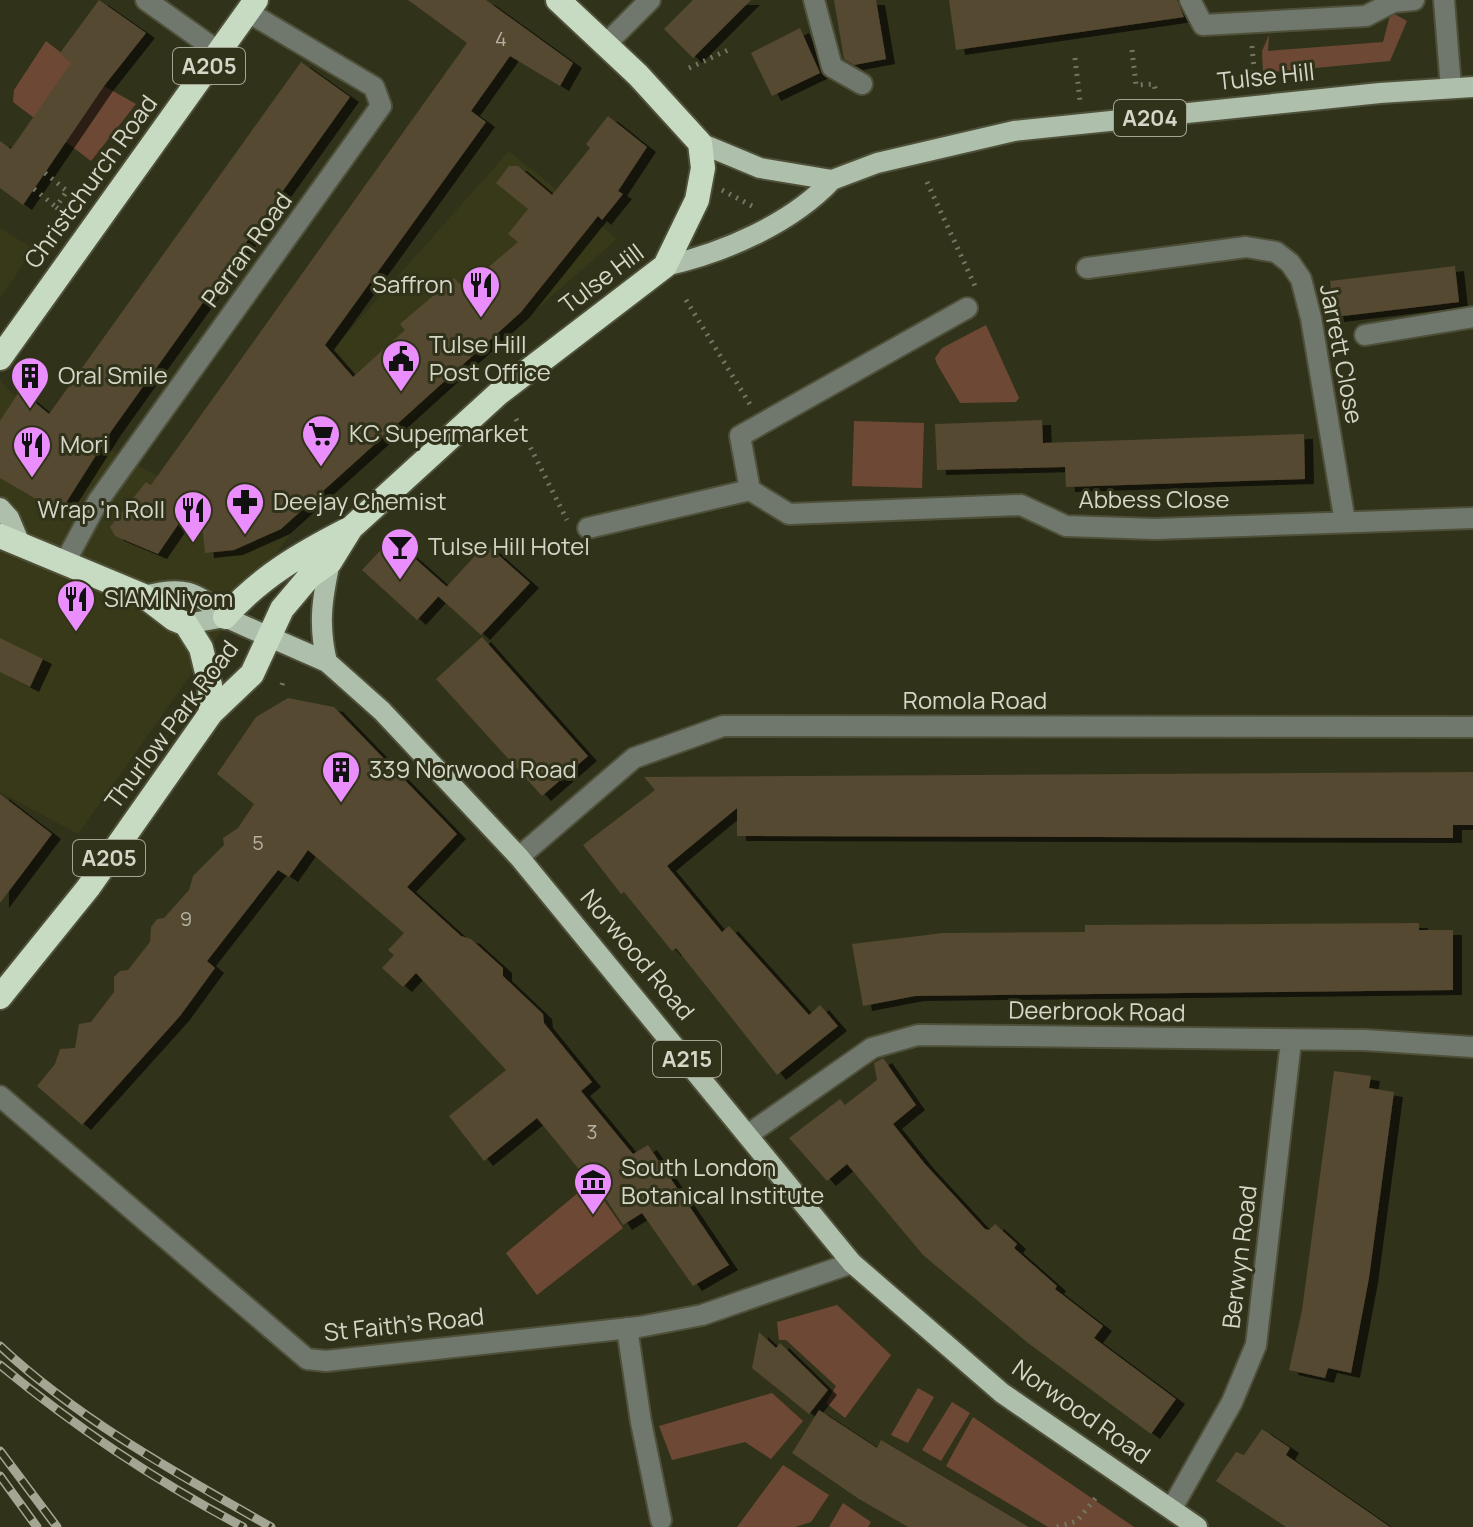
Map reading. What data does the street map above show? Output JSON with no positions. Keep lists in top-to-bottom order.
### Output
{
  "streets": {
    "highway": [
      "A205",
      "Tulse Hill",
      "Christchurch Road",
      "Thurlow Park Road"
    ],
    "main road": ["A204", "Norwood Road", "A215"],
    "street": [
      "Perran Road",
      "Jarrett Close",
      "Abbess Close",
      "Romola Road",
      "Deerbrook Road",
      "Berwyn Road",
      "St Faith's Road"
    ]
  },
  "crossings": [
    ["A205", "Tulse Hill"],
    ["A205", "Norwood Road"],
    ["Tulse Hill", "Thurlow Park Road"],
    ["Tulse Hill", "Norwood Road"],
    ["Christchurch Road", "Perran Road"],
    ["Jarrett Close", "Abbess Close"],
    ["Romola Road", "Norwood Road"],
    ["Thurlow Park Road", "Norwood Road"],
    ["Norwood Road", "Deerbrook Road"],
    ["Norwood Road", "Berwyn Road"],
    ["Norwood Road", "St Faith's Road"],
    ["Deerbrook Road", "Berwyn Road"]
  ],
  "places": {
    "restaurant": [
      "Saffron",
      "Mori",
      "Wrap 'n Roll",
      "SIAM Niyom"
    ],
    "public building": ["Tulse Hill Post Office"],
    "building": ["Oral Smile", "339 Norwood Road"],
    "supermarket": ["KC Supermarket"],
    "pharmacy": ["Deejay Chemist"],
    "bar": ["Tulse Hill Hotel"],
    "museum": ["South London Botanical Institute"]
  },
  "house_numbers": [
    "4",
    "5",
    "9",
    "3"
  ]
}
